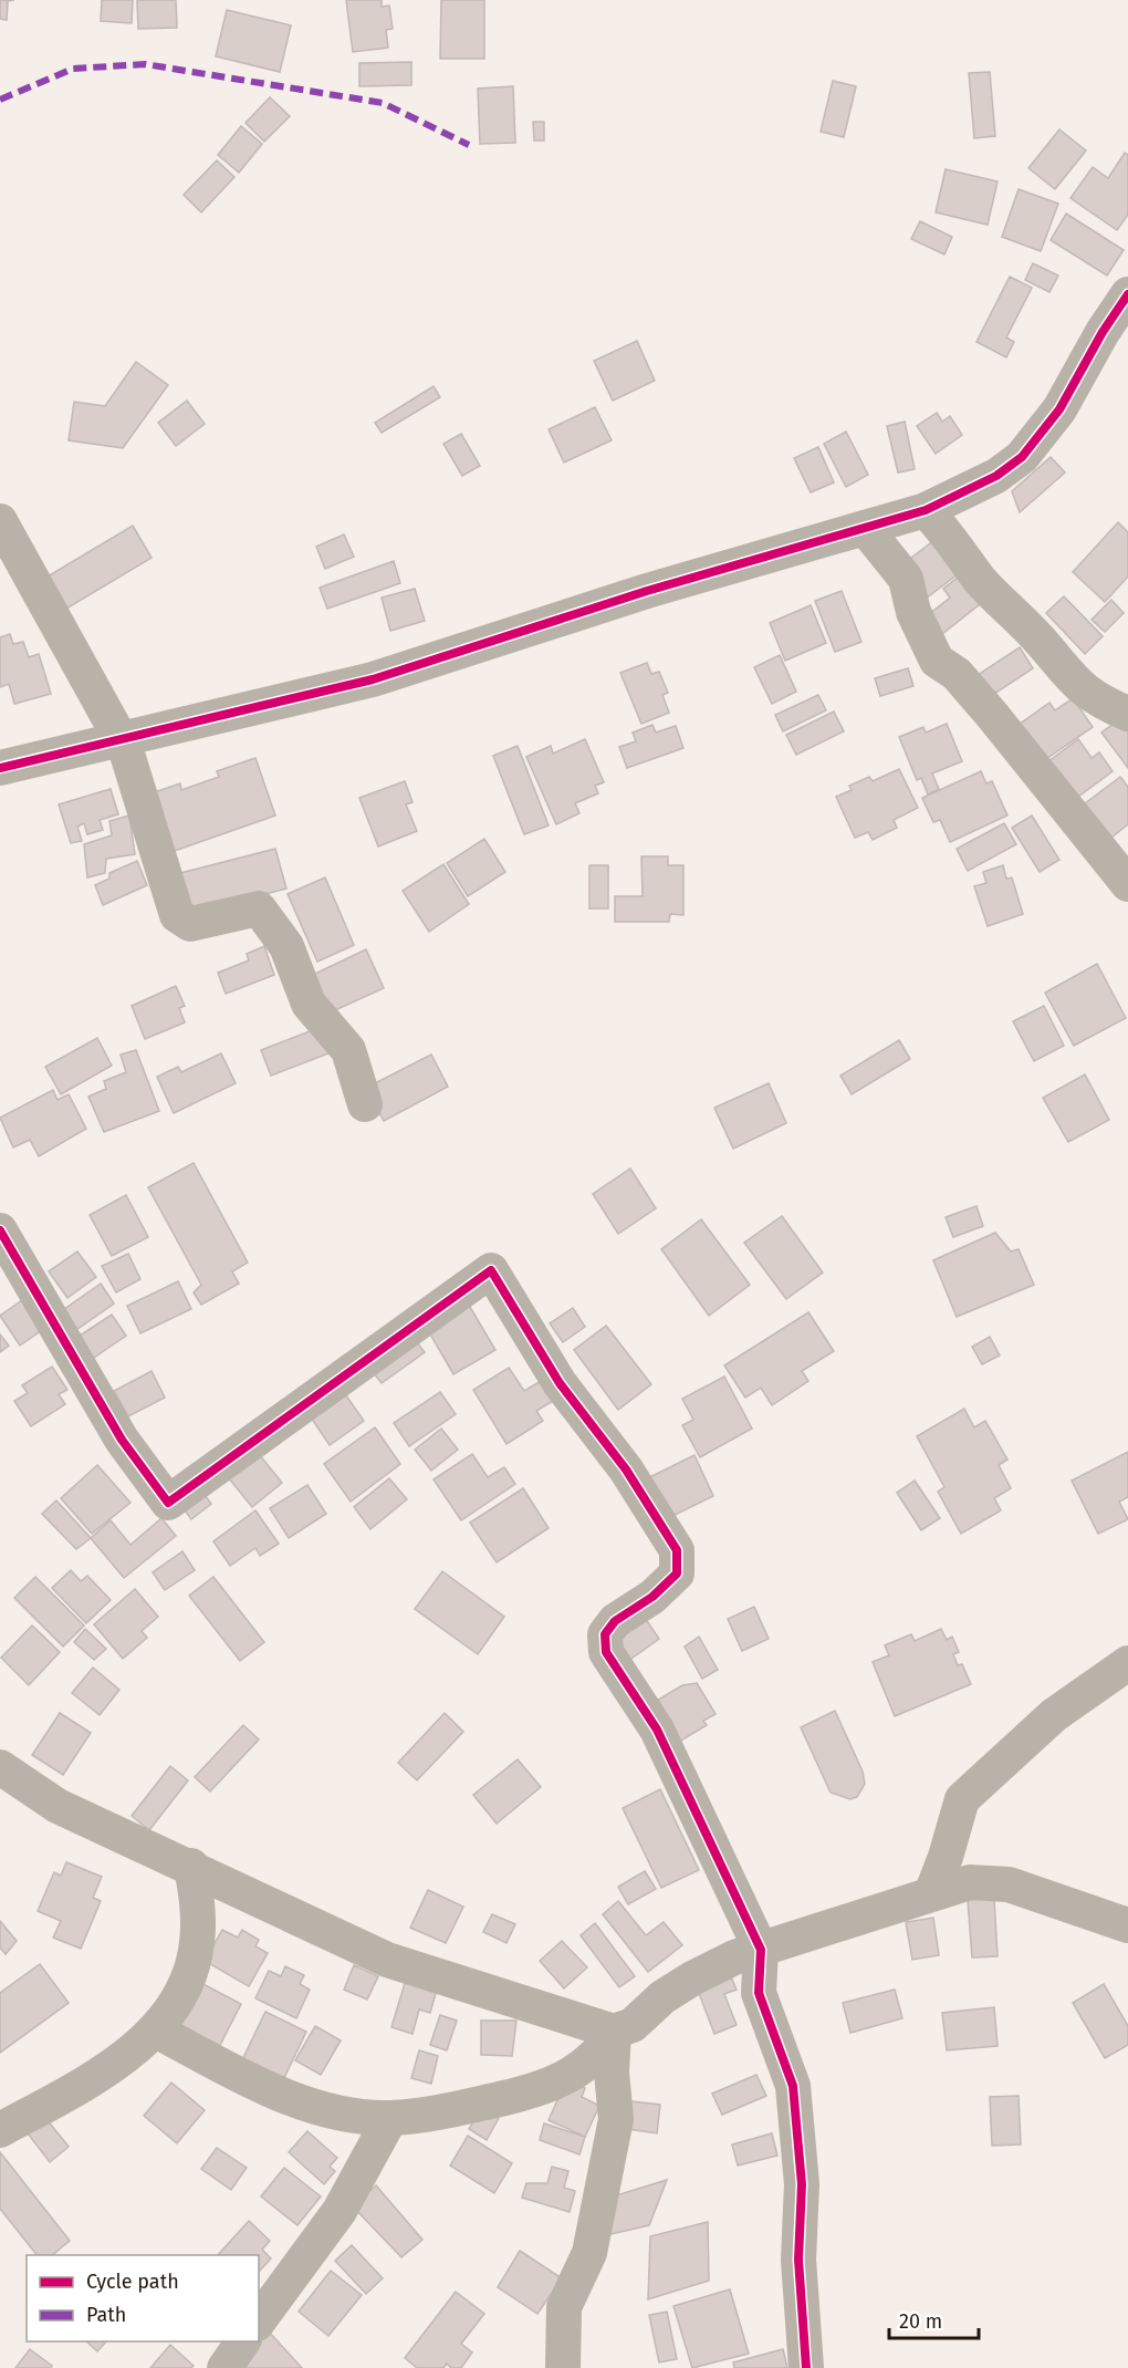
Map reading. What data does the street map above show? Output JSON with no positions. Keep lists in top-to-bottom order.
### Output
{
  "legend": ["Cycle path", "Path"],
  "scale_bar": "20 m"
}
